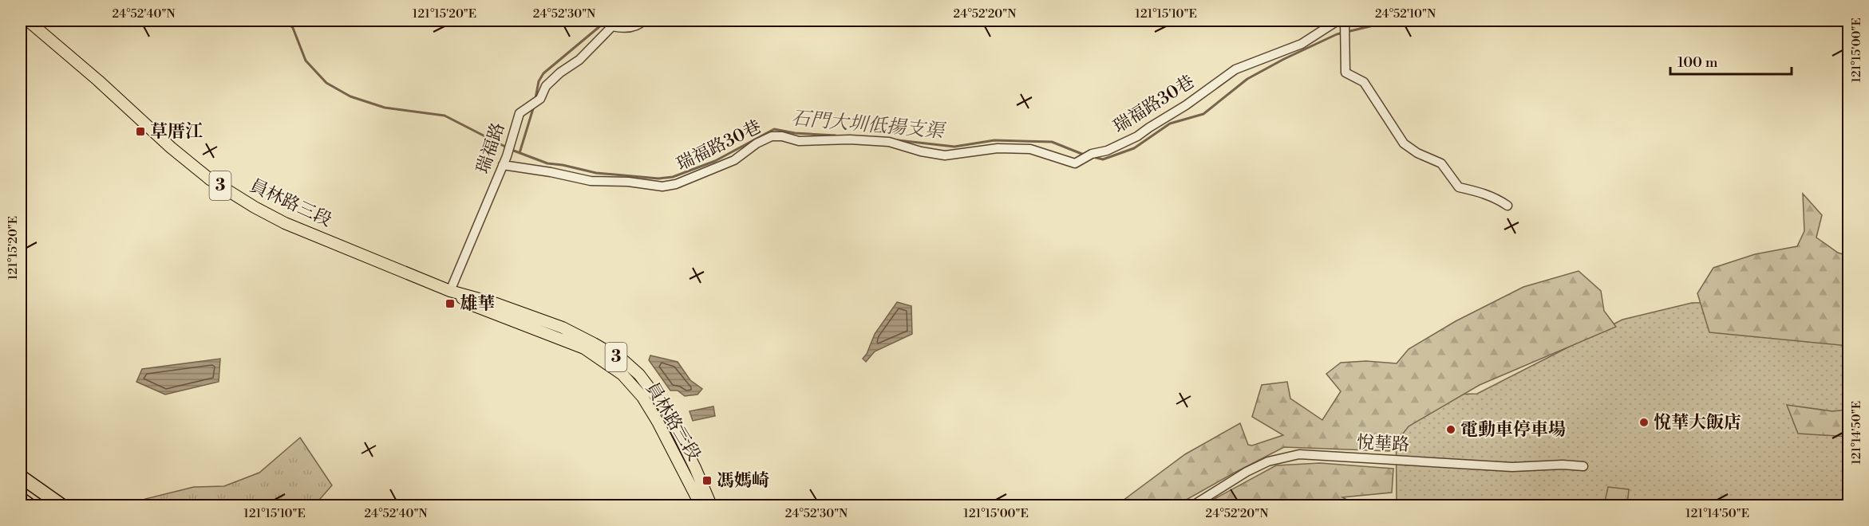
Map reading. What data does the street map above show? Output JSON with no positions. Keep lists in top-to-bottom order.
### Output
{
  "streets": {
    "main road": ["3", "員林路三段"],
    "street": ["瑞福路30巷", "瑞福路", "悅華路"]
  },
  "crossings": [
    ["瑞福路30巷", "瑞福路"],
    ["瑞福路", "員林路三段"]
  ],
  "water": ["石門大圳低揚支渠"],
  "places": {
    "transit": ["草厝江", "雄華", "馮媽崎"],
    "other": ["悅華大飯店", "電動車停車場"]
  },
  "scale_bar": "100 m",
  "coordinates": [
    "24°52'40\"N",
    "121°15'20\"E",
    "24°52'30\"N",
    "24°52'20\"N",
    "121°15'10\"E",
    "24°52'10\"N",
    "121°15'00\"E",
    "121°14'50\"E"
  ]
}
